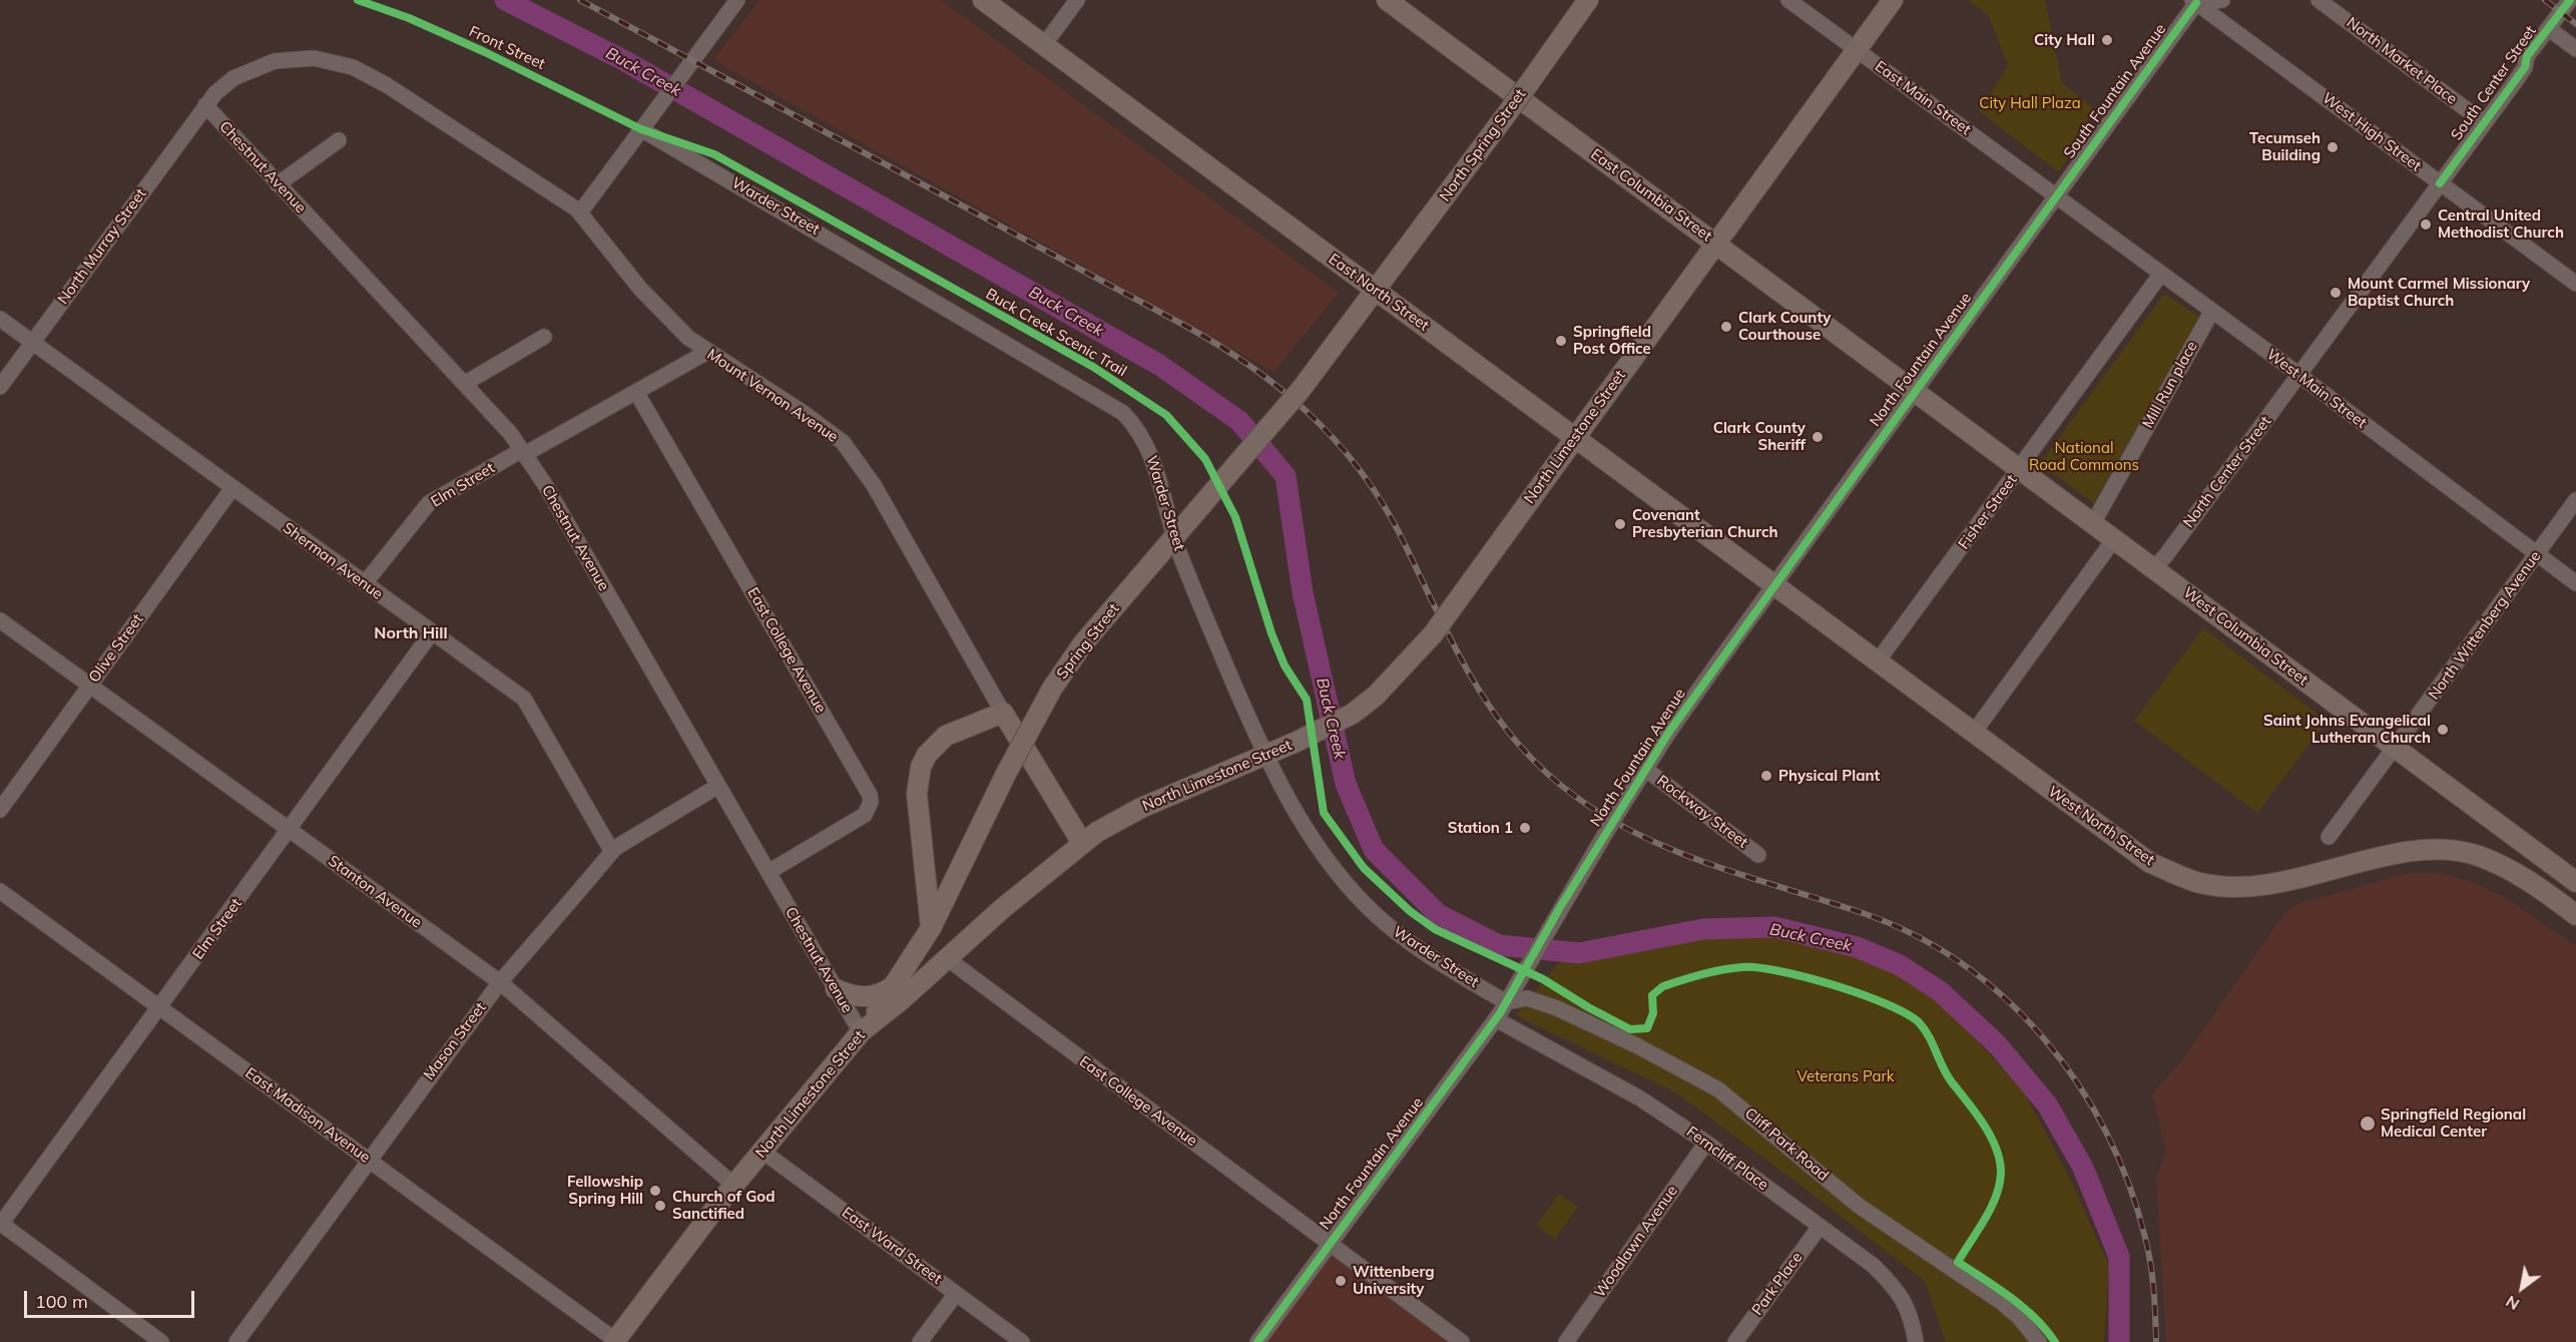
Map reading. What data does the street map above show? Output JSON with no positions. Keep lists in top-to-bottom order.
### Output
{
  "streets": {
    "main road": [
      "North Spring Street",
      "East Columbia Street",
      "East North Street",
      "Mount Vernon Avenue",
      "North Limestone Street",
      "West Columbia Street",
      "Spring Street",
      "West North Street"
    ],
    "street": [
      "North Market Place",
      "South Center Street",
      "South Fountain Avenue",
      "East Main Street",
      "West High Street",
      "Chestnut Avenue",
      "Warder Street",
      "North Murray Street",
      "North Fountain Avenue",
      "Mill Run place",
      "West Main Street",
      "North Center Street",
      "Elm Street",
      "Fisher Street",
      "Sherman Avenue",
      "North Wittenberg Avenue",
      "Olive Street",
      "East College Avenue",
      "Rockway Street",
      "Stanton Avenue",
      "Mason Street",
      "East Madison Avenue",
      "Cliff Park Road",
      "Ferncliff Place",
      "Woodlawn Avenue",
      "East Ward Street",
      "Park Place"
    ],
    "cycle path": ["Front Street"]
  },
  "crossings": [
    ["North Market Place", "South Center Street"],
    ["South Center Street", "West High Street"],
    ["South Center Street", "West Main Street"],
    ["South Center Street", "North Center Street"],
    ["South Fountain Avenue", "East Main Street"],
    ["South Fountain Avenue", "West High Street"],
    ["South Fountain Avenue", "North Fountain Avenue"],
    ["South Fountain Avenue", "West Main Street"],
    ["East Main Street", "North Fountain Avenue"],
    ["East Main Street", "West Main Street"],
    ["East Main Street", "North Limestone Street"],
    ["North Spring Street", "East North Street"],
    ["North Spring Street", "Spring Street"],
    ["Chestnut Avenue", "North Murray Street"],
    ["Chestnut Avenue", "North Limestone Street"],
    ["Chestnut Avenue", "Elm Street"],
    ["Chestnut Avenue", "Spring Street"],
    ["Chestnut Avenue", "East College Avenue"],
    ["Chestnut Avenue", "Mason Street"],
    ["East Columbia Street", "North Fountain Avenue"],
    ["East Columbia Street", "North Limestone Street"],
    ["East Columbia Street", "West Columbia Street"],
    ["Warder Street", "North Fountain Avenue"],
    ["Warder Street", "North Limestone Street"],
    ["Warder Street", "Cliff Park Road"],
    ["North Murray Street", "Mount Vernon Avenue"],
    ["North Murray Street", "Sherman Avenue"],
    ["East North Street", "North Fountain Avenue"],
    ["East North Street", "North Limestone Street"],
    ["East North Street", "Spring Street"],
    ["East North Street", "West North Street"],
    ["North Fountain Avenue", "West Main Street"],
    ["North Fountain Avenue", "West Columbia Street"],
    ["North Fountain Avenue", "East College Avenue"],
    ["North Fountain Avenue", "Rockway Street"],
    ["North Fountain Avenue", "West North Street"],
    ["North Fountain Avenue", "Cliff Park Road"],
    ["North Fountain Avenue", "Ferncliff Place"],
    ["Mill Run place", "West Main Street"],
    ["Mill Run place", "West Columbia Street"],
    ["West Main Street", "North Center Street"],
    ["West Main Street", "Fisher Street"],
    ["West Main Street", "North Wittenberg Avenue"],
    ["Mount Vernon Avenue", "North Limestone Street"],
    ["Mount Vernon Avenue", "Elm Street"],
    ["North Limestone Street", "Spring Street"],
    ["North Limestone Street", "East College Avenue"],
    ["North Limestone Street", "Stanton Avenue"],
    ["North Limestone Street", "East Madison Avenue"],
    ["North Limestone Street", "East Ward Street"],
    ["North Center Street", "West Columbia Street"],
    ["Elm Street", "Sherman Avenue"],
    ["Elm Street", "East College Avenue"],
    ["Elm Street", "Stanton Avenue"],
    ["Elm Street", "East Madison Avenue"],
    ["Fisher Street", "West Columbia Street"],
    ["Fisher Street", "West North Street"],
    ["Sherman Avenue", "Olive Street"],
    ["Sherman Avenue", "Mason Street"],
    ["North Wittenberg Avenue", "West Columbia Street"],
    ["Olive Street", "Stanton Avenue"],
    ["Stanton Avenue", "Mason Street"],
    ["Mason Street", "East Madison Avenue"],
    ["Ferncliff Place", "Woodlawn Avenue"],
    ["Ferncliff Place", "Park Place"]
  ],
  "districts": ["North Hill"],
  "water": ["Buck Creek"],
  "parks": ["City Hall Plaza", "National Road Commons", "Veterans Park"],
  "places": [
    "City Hall",
    "Tecumseh Building",
    "Central United Methodist Church",
    "Mount Carmel Missionary Baptist Church",
    "Clark County Courthouse",
    "Springfield Post Office",
    "Clark County Sheriff",
    "Covenant Presbyterian Church",
    "Saint Johns Evangelical Lutheran Church",
    "Physical Plant",
    "Station 1",
    "Springfield Regional Medical Center",
    "Fellowship Spring Hill",
    "Church of God Sanctified",
    "Wittenberg University"
  ],
  "scale_bar": "100 m",
  "north": "bottom left"
}
